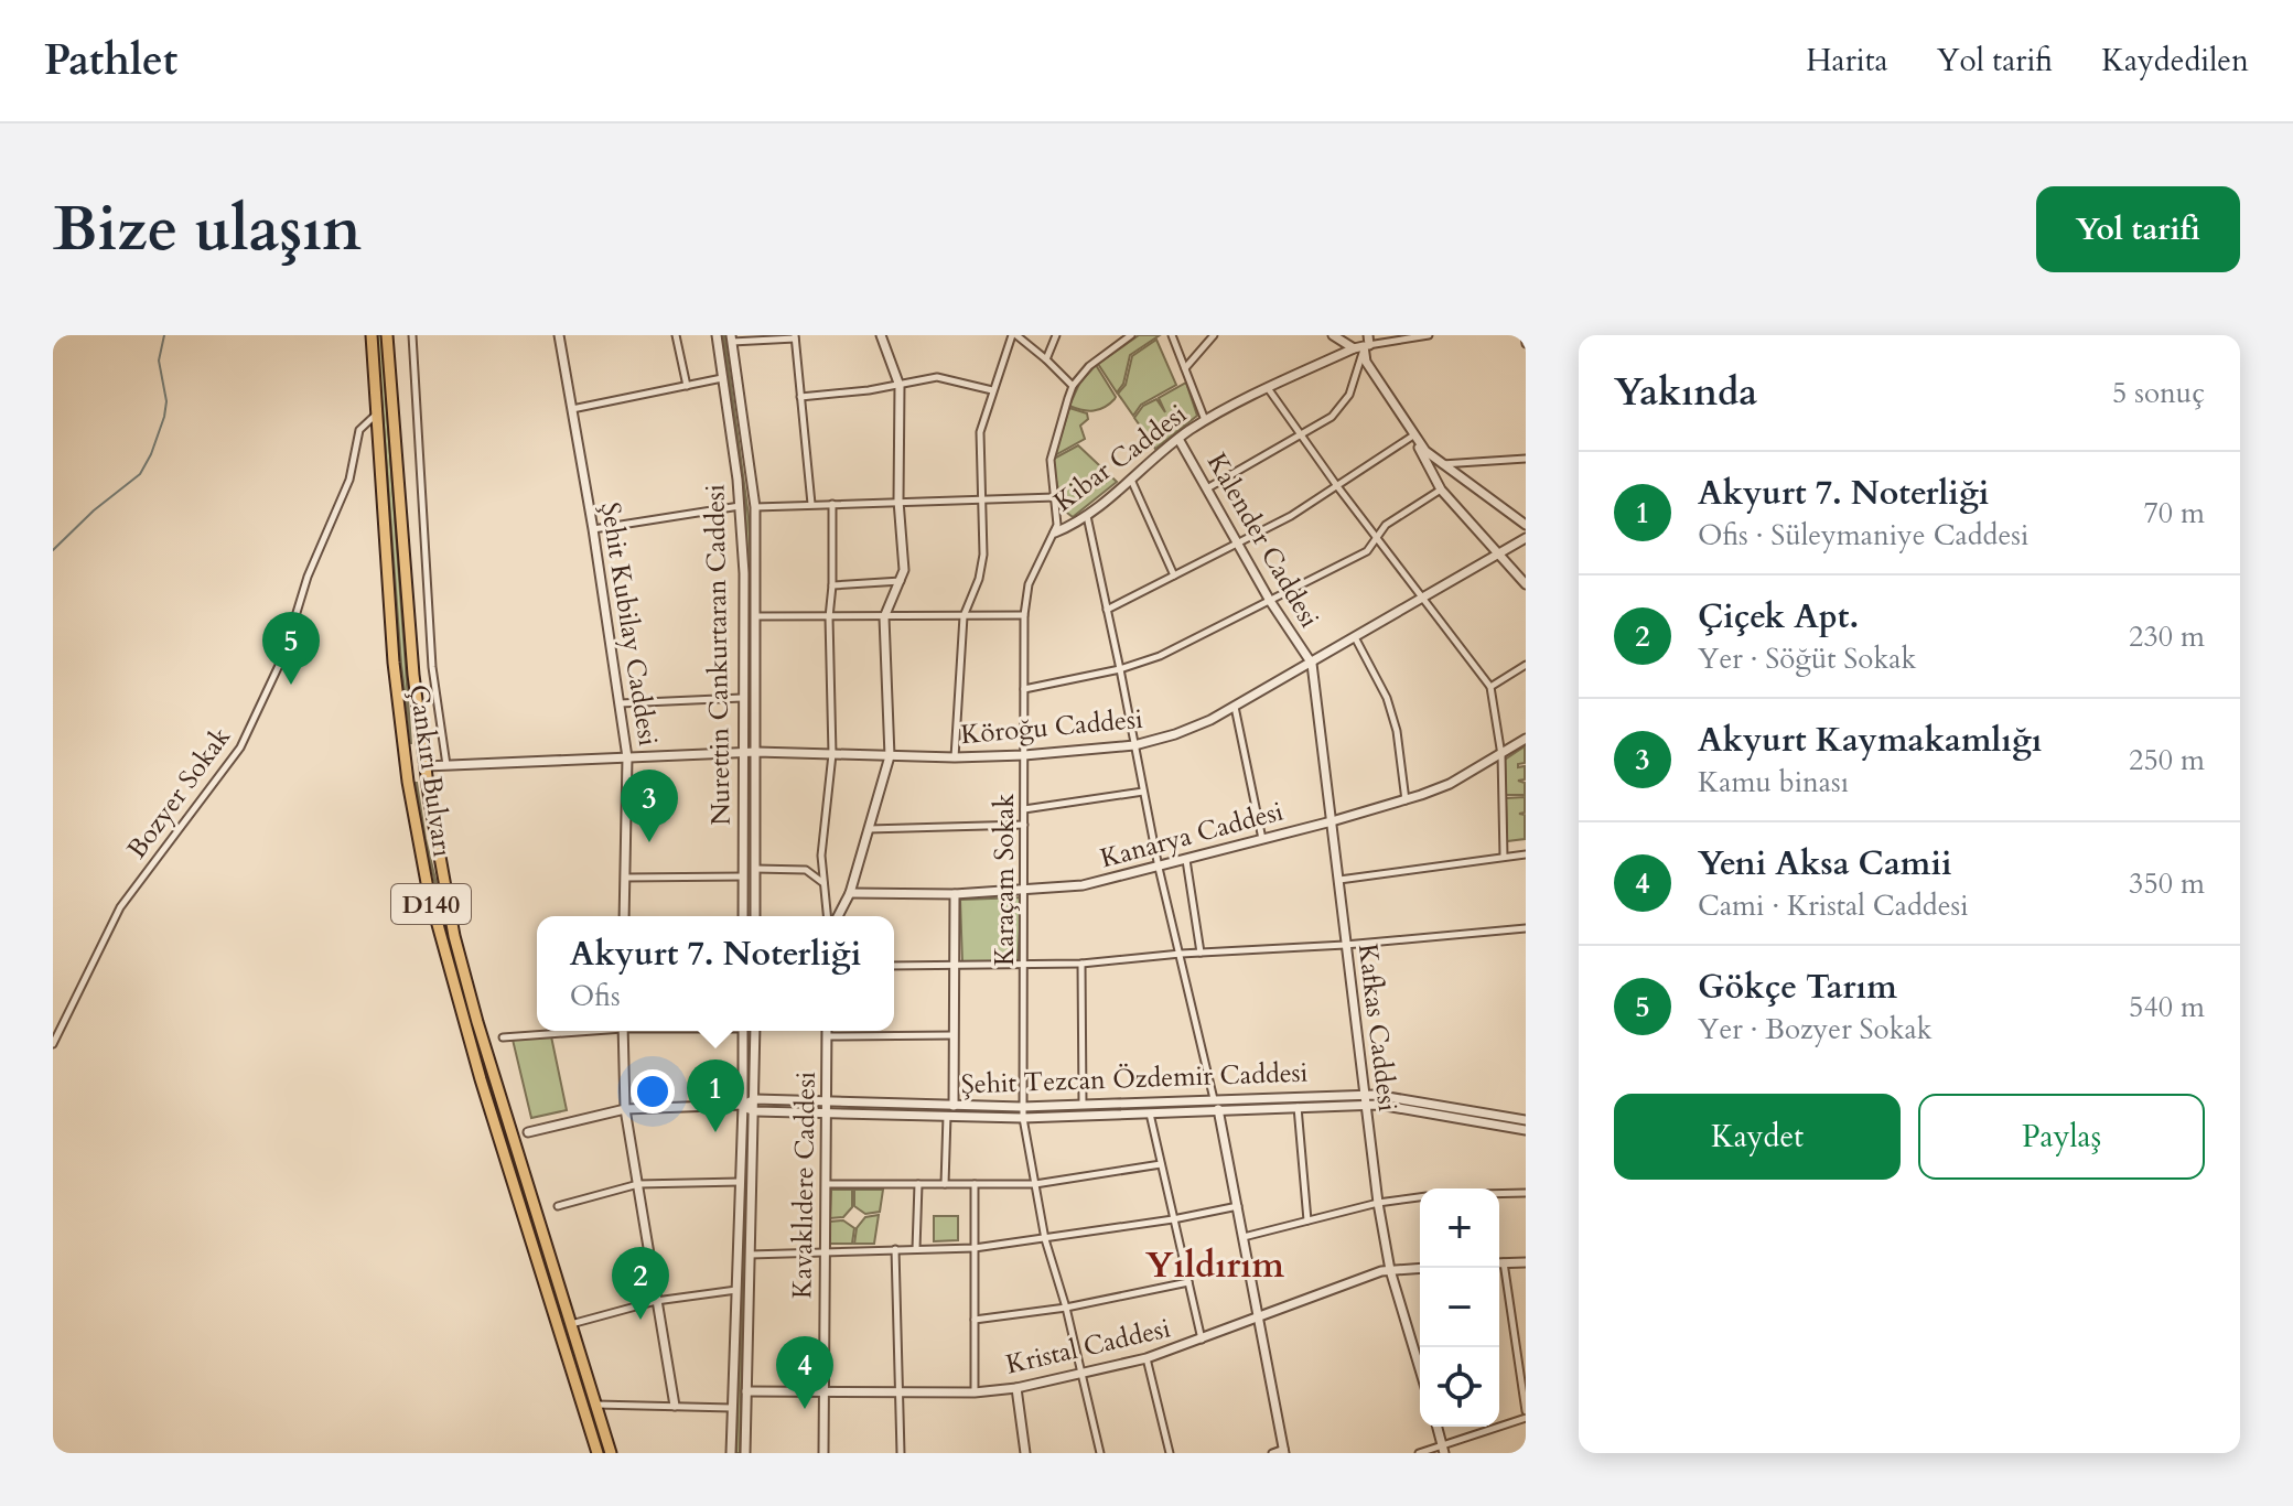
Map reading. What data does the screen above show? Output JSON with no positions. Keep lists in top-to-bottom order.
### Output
{
  "streets": {
    "highway": ["Çankırı Bulvarı", "D140"],
    "street": [
      "Kibar Caddesi",
      "Kalender Caddesi",
      "Şehit Kubilay Caddesi",
      "Nurettin Cankurtaran Caddesi",
      "Köroğu Caddesi",
      "Bozyer Sokak",
      "Kanarya Caddesi",
      "Karaçam Sokak",
      "Kafkas Caddesi",
      "Şehit Tezcan Özdemir Caddesi",
      "Kavaklıdere Caddesi",
      "Kristal Caddesi"
    ]
  },
  "crossings": [
    ["Kibar Caddesi", "Kalender Caddesi"],
    ["Kibar Caddesi", "Karaçam Sokak"],
    ["Kalender Caddesi", "Köroğu Caddesi"],
    ["Kalender Caddesi", "Kafkas Caddesi"],
    ["Şehit Kubilay Caddesi", "Köroğu Caddesi"],
    ["Nurettin Cankurtaran Caddesi", "Köroğu Caddesi"],
    ["Köroğu Caddesi", "Çankırı Bulvarı"],
    ["Köroğu Caddesi", "Karaçam Sokak"],
    ["Köroğu Caddesi", "Kafkas Caddesi"],
    ["Çankırı Bulvarı", "Bozyer Sokak"],
    ["Kanarya Caddesi", "Karaçam Sokak"],
    ["Kanarya Caddesi", "Kafkas Caddesi"],
    ["Karaçam Sokak", "Şehit Tezcan Özdemir Caddesi"],
    ["Karaçam Sokak", "Kristal Caddesi"],
    ["Kafkas Caddesi", "Şehit Tezcan Özdemir Caddesi"],
    ["Kafkas Caddesi", "Kristal Caddesi"],
    ["Şehit Tezcan Özdemir Caddesi", "Kavaklıdere Caddesi"],
    ["Kavaklıdere Caddesi", "Kristal Caddesi"]
  ],
  "districts": ["Yıldırım"],
  "page": {
    "header": "Pathlet",
    "nav": ["Harita", "Yol tarifi", "Kaydedilen"],
    "buttons": [
      "Yol tarifi",
      ["Kaydet", "Paylaş"]
    ],
    "title": "Bize ulaşın",
    "heading": ["Yakında", "5 sonuç"],
    "list": [
      {
        "mark": "1",
        "name": "Akyurt 7. Noterliği",
        "note": "Ofis · Süleymaniye Caddesi",
        "value": "70 m"
      },
      {
        "mark": "2",
        "name": "Çiçek Apt.",
        "note": "Yer · Söğüt Sokak",
        "value": "230 m"
      },
      {
        "mark": "3",
        "name": "Akyurt Kaymakamlığı",
        "note": "Kamu binası",
        "value": "250 m"
      },
      {
        "mark": "4",
        "name": "Yeni Aksa Camii",
        "note": "Cami · Kristal Caddesi",
        "value": "350 m"
      },
      {
        "mark": "5",
        "name": "Gökçe Tarım",
        "note": "Yer · Bozyer Sokak",
        "value": "540 m"
      }
    ],
    "pins": [
      "5",
      "3",
      "1",
      "2",
      "4"
    ],
    "popup": ["Akyurt 7. Noterliği", "Ofis"],
    "map_buttons": ["+", "−"]
  }
}
